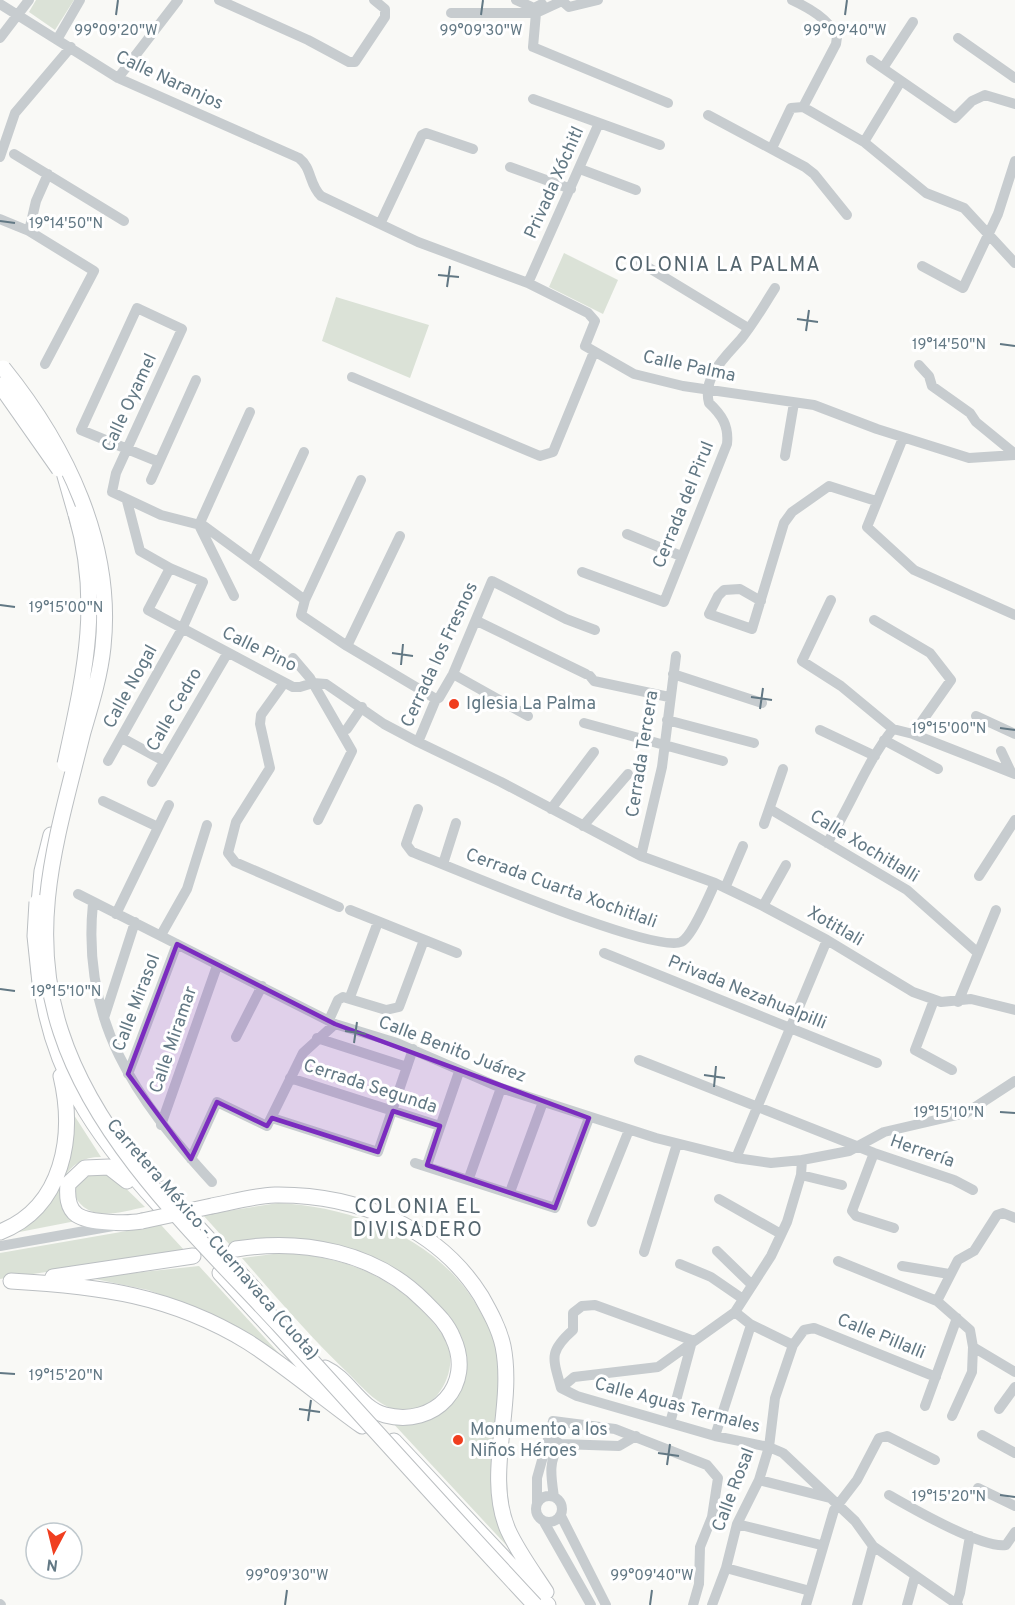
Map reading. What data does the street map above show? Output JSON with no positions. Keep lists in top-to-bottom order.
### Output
{
  "streets": {
    "highway": ["Carretera México - Cuernavaca (Cuota)"],
    "street": [
      "Calle Naranjos",
      "Privada Xóchitl",
      "Calle Palma",
      "Calle Oyamel",
      "Cerrada del Pirul",
      "Calle Pino",
      "Cerrada los Fresnos",
      "Calle Nogal",
      "Calle Cedro",
      "Cerrada Tercera",
      "Calle Xochitlalli",
      "Cerrada Cuarta Xochitlali",
      "Xotitlali",
      "Privada Nezahualpilli",
      "Calle Mirasol",
      "Calle Miramar",
      "Calle Benito Juárez",
      "Cerrada Segunda",
      "Herrería",
      "Calle Pillalli",
      "Calle Aguas Termales",
      "Calle Rosal"
    ]
  },
  "crossings": [
    ["Calle Palma", "Cerrada del Pirul"],
    ["Calle Pino", "Cerrada los Fresnos"],
    ["Calle Pino", "Calle Nogal"],
    ["Calle Pino", "Calle Cedro"],
    ["Cerrada Tercera", "Xotitlali"],
    ["Cerrada Cuarta Xochitlali", "Xotitlali"],
    ["Calle Mirasol", "Calle Benito Juárez"],
    ["Calle Miramar", "Calle Benito Juárez"],
    ["Calle Benito Juárez", "Herrería"],
    ["Calle Pillalli", "Calle Rosal"],
    ["Calle Aguas Termales", "Calle Rosal"]
  ],
  "districts": ["COLONIA LA PALMA", "COLONIA EL DIVISADERO"],
  "places": ["Iglesia La Palma", "Monumento a los Niños Héroes"],
  "north": "bottom",
  "coordinates": [
    "99°09'20\"W",
    "99°09'30\"W",
    "99°09'40\"W",
    "19°14'50\"N",
    "19°15'00\"N",
    "19°15'10\"N",
    "19°15'20\"N"
  ]
}
